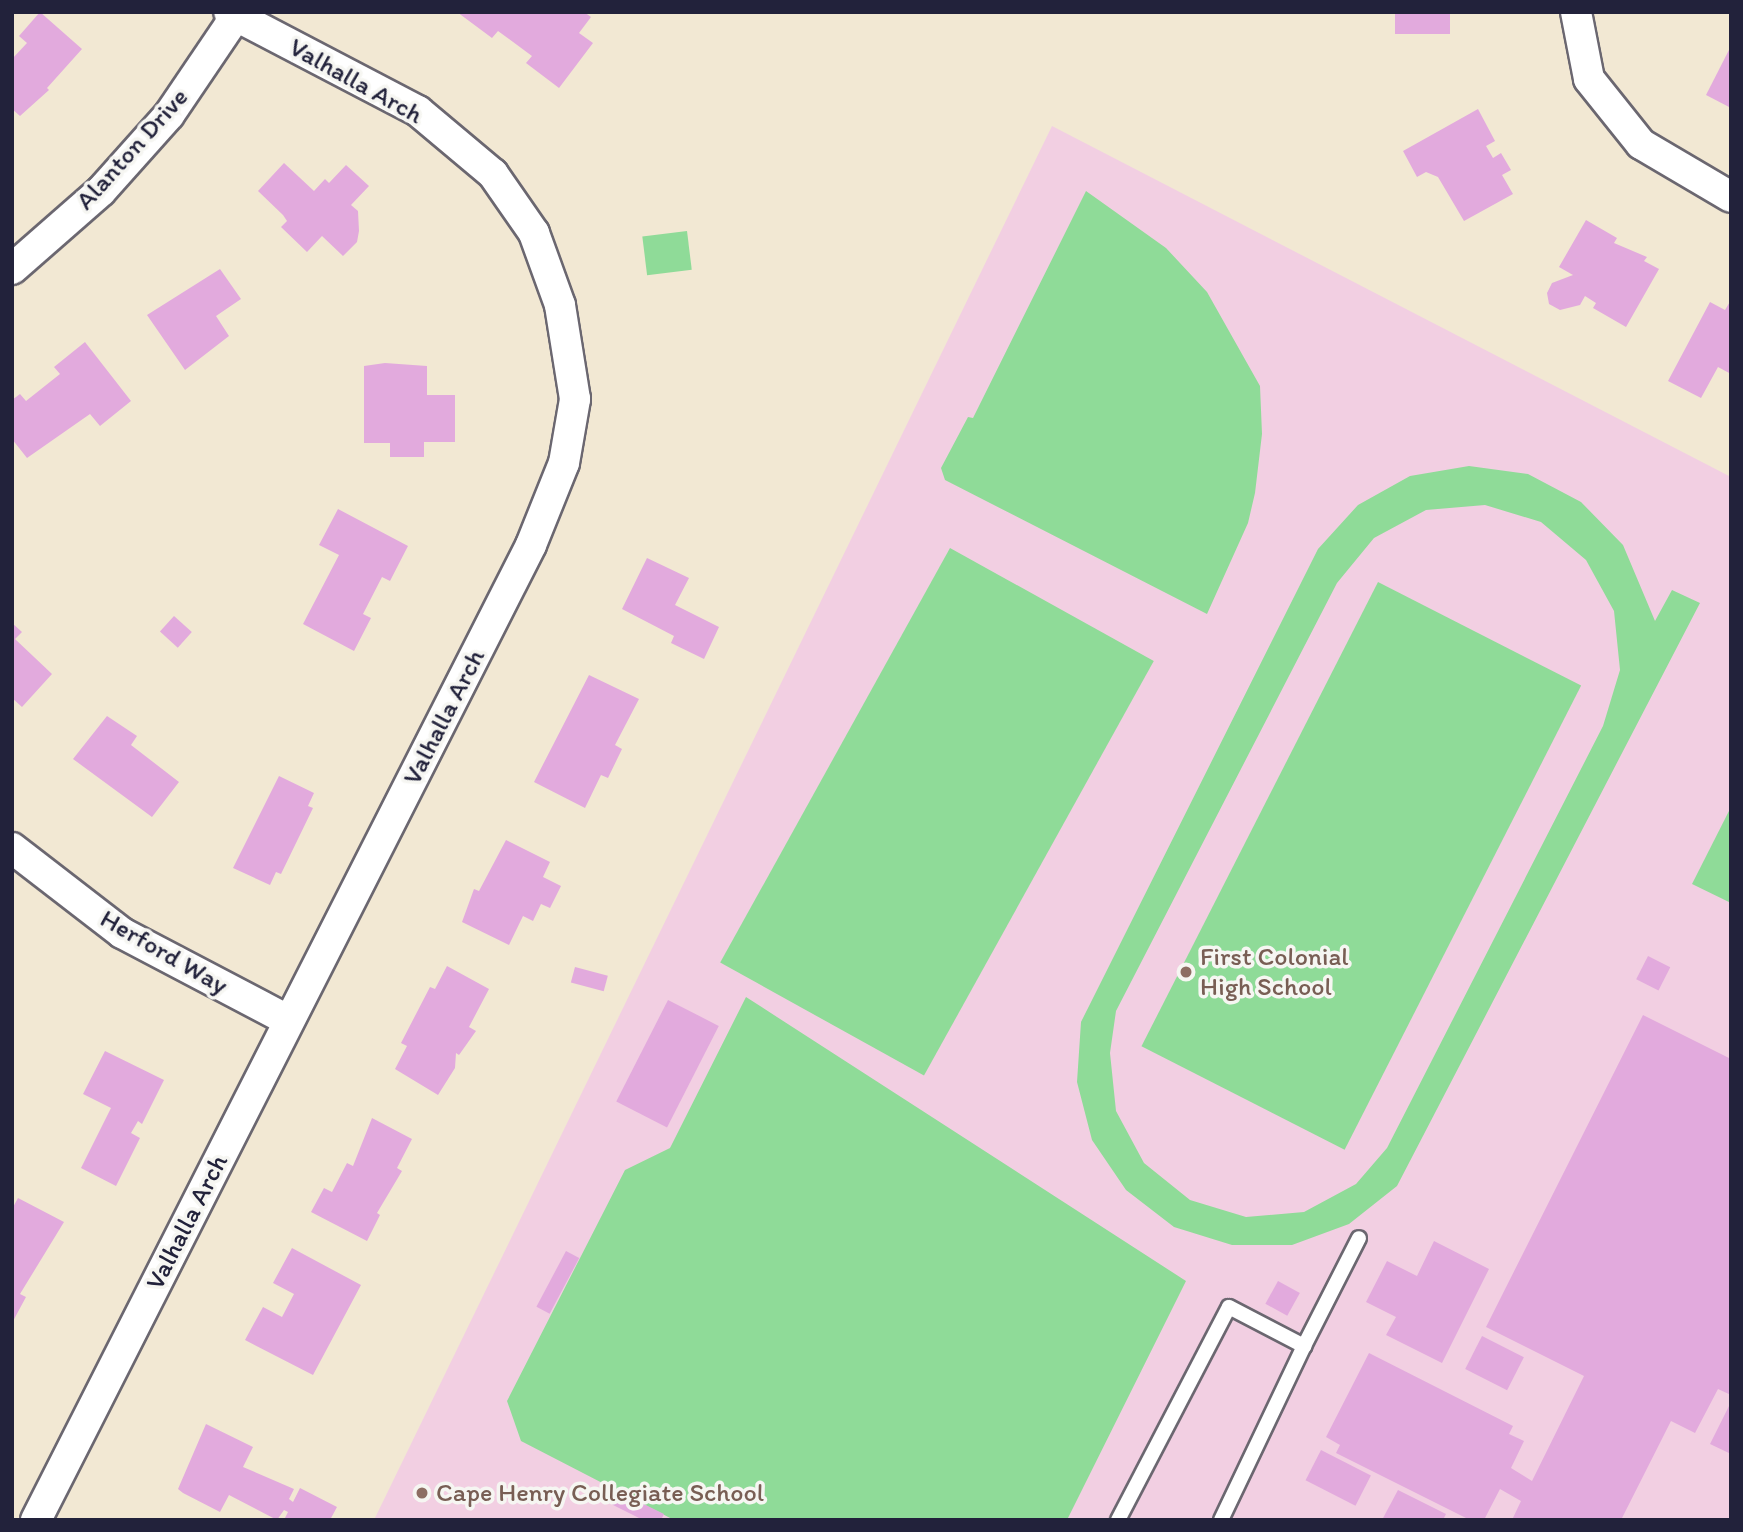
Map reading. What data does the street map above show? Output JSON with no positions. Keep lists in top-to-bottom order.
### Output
{
  "streets": {
    "street": ["Valhalla Arch", "Alanton Drive", "Herford Way"]
  },
  "crossings": [
    ["Valhalla Arch", "Alanton Drive"],
    ["Valhalla Arch", "Herford Way"]
  ],
  "places": ["First Colonial High School", "Cape Henry Collegiate School"]
}
